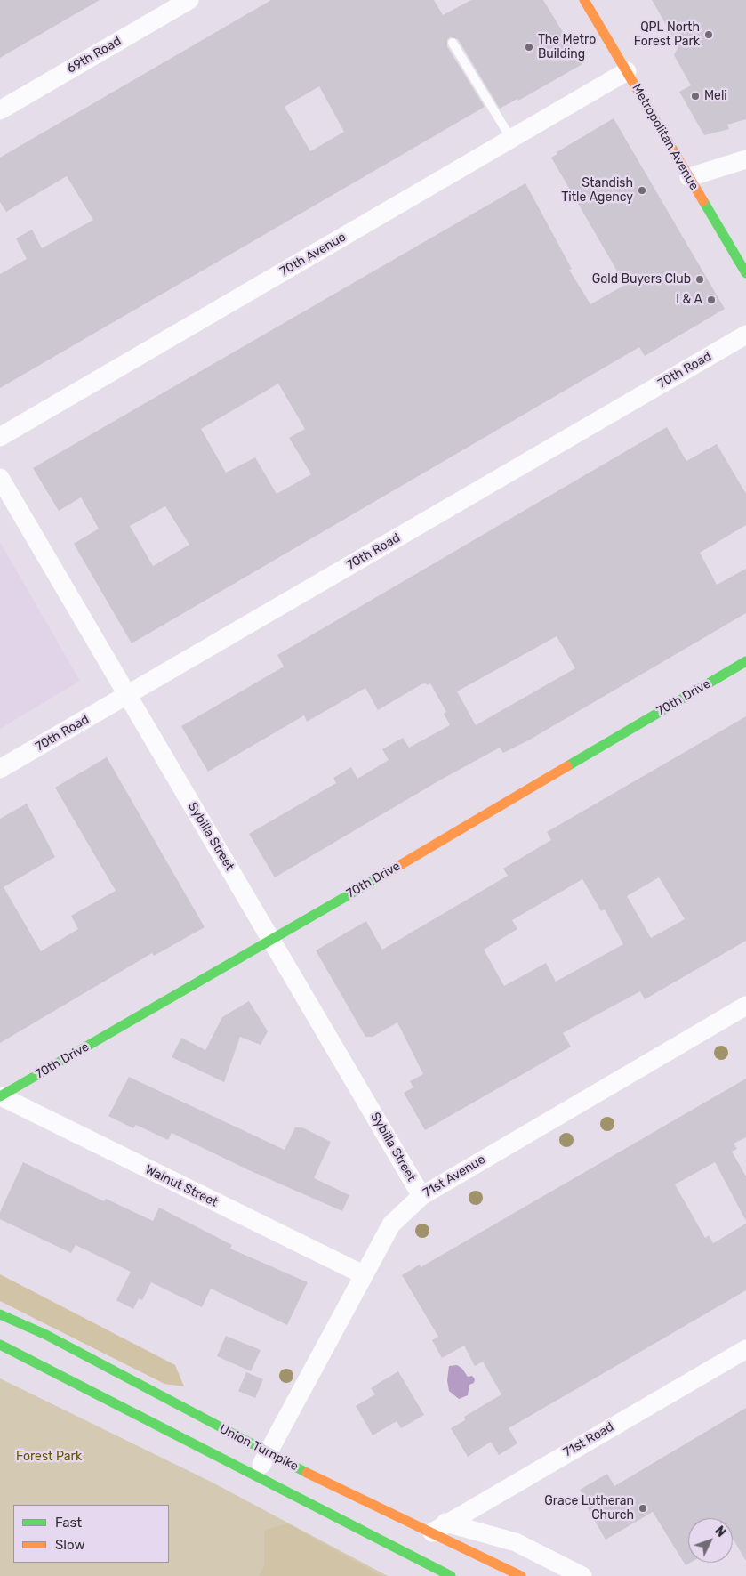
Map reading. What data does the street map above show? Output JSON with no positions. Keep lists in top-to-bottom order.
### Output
{
  "streets": {
    "main road": ["Metropolitan Avenue", "70th Drive", "Union Turnpike"],
    "street": [
      "69th Road",
      "70th Avenue",
      "70th Road",
      "Sybilla Street",
      "71st Avenue",
      "Walnut Street",
      "71st Road"
    ]
  },
  "crossings": [
    ["Metropolitan Avenue", "70th Avenue"],
    ["70th Road", "Sybilla Street"],
    ["70th Drive", "Sybilla Street"],
    ["70th Drive", "Walnut Street"],
    ["Sybilla Street", "71st Avenue"],
    ["71st Avenue", "Walnut Street"],
    ["71st Avenue", "Union Turnpike"],
    ["71st Road", "Union Turnpike"]
  ],
  "parks": ["Forest Park"],
  "places": [
    "QPL North Forest Park",
    "The Metro Building",
    "Meli",
    "Standish Title Agency",
    "Gold Buyers Club",
    "I & A",
    "Grace Lutheran Church"
  ],
  "legend": ["Fast", "Slow"],
  "north": "top right"
}
